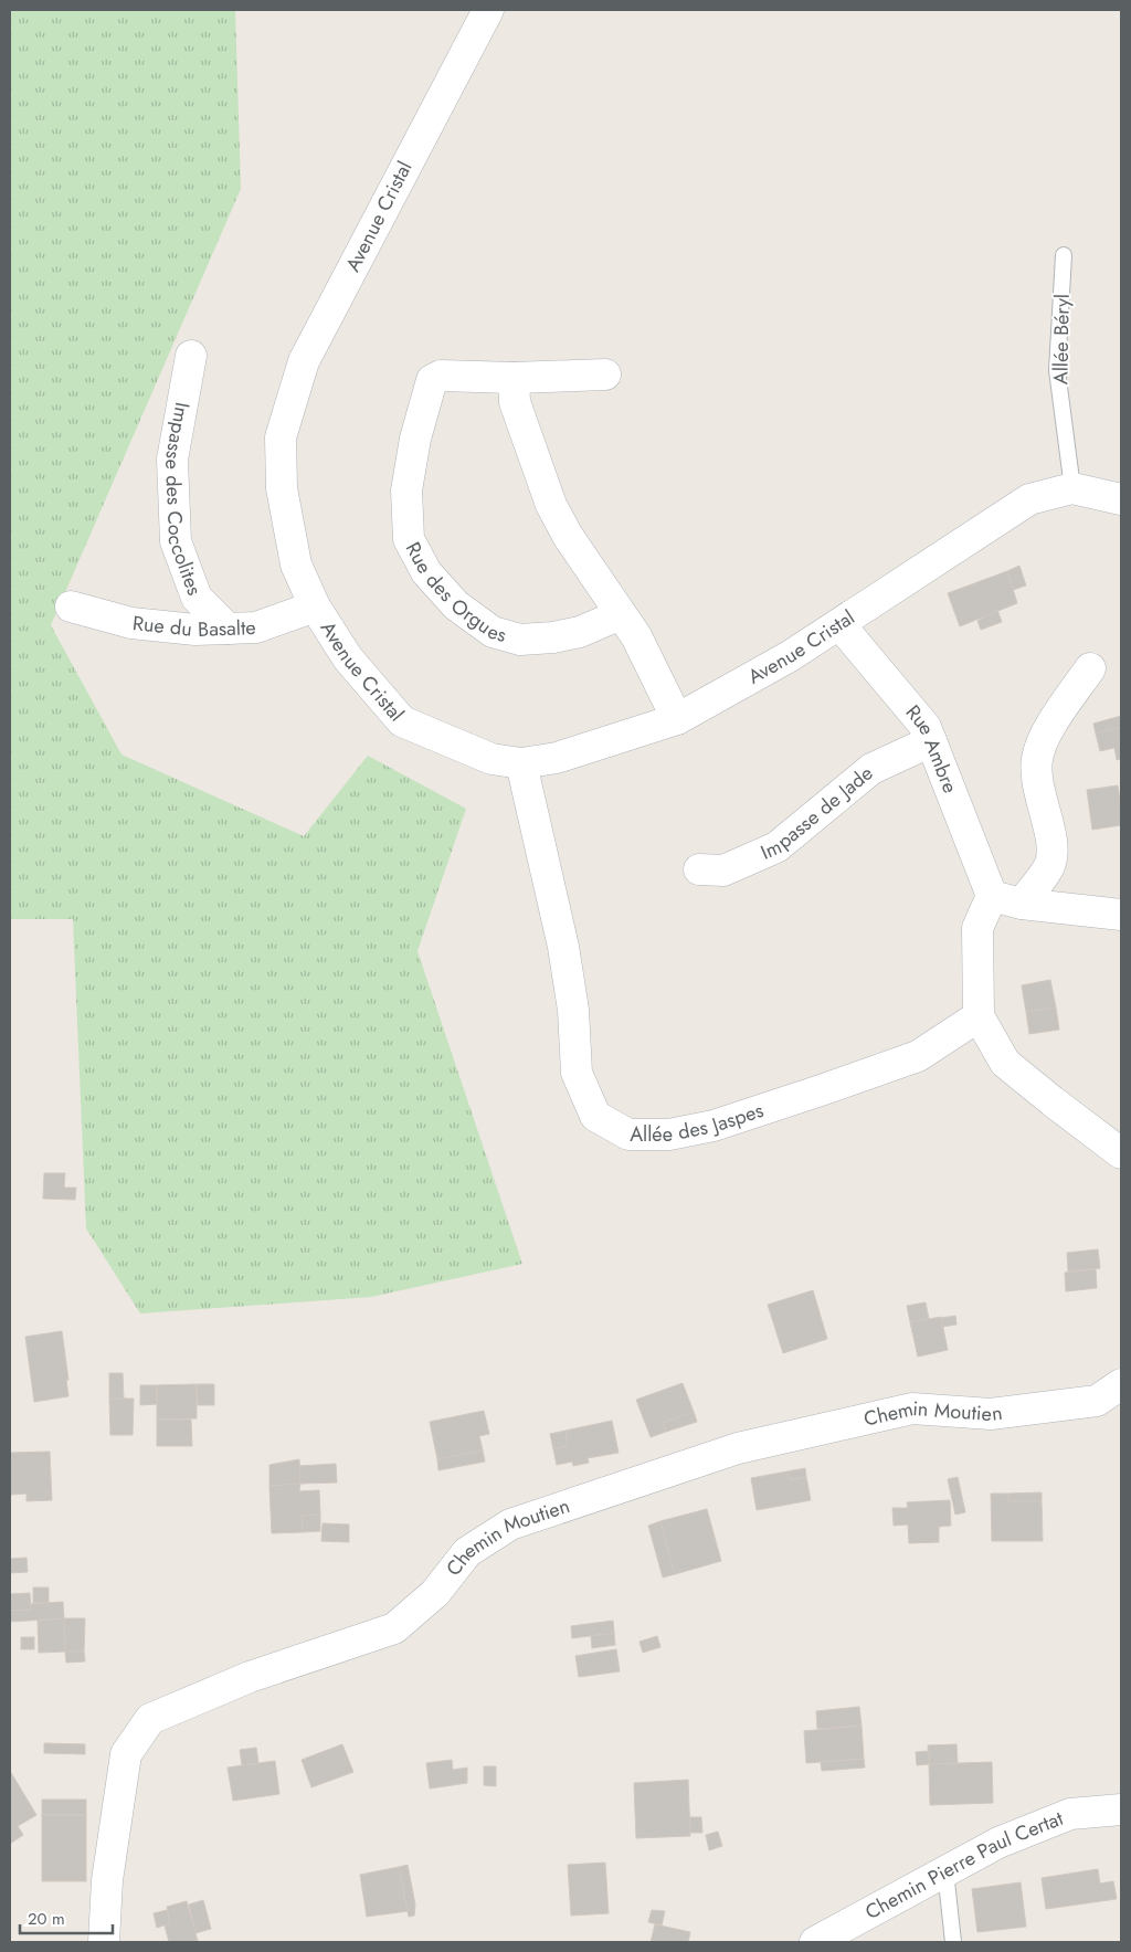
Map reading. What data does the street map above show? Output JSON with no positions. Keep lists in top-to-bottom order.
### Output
{
  "streets": {
    "street": [
      "Avenue Cristal",
      "Impasse des Coccolites",
      "Rue des Orgues",
      "Rue du Basalte",
      "Rue Ambre",
      "Impasse de Jade",
      "Allée des Jaspes",
      "Chemin Moutien",
      "Chemin Pierre Paul Certat"
    ],
    "lane": ["Allée Béryl"]
  },
  "crossings": [
    ["Avenue Cristal", "Allée Béryl"],
    ["Avenue Cristal", "Rue du Basalte"],
    ["Avenue Cristal", "Rue Ambre"],
    ["Avenue Cristal", "Allée des Jaspes"],
    ["Impasse des Coccolites", "Rue du Basalte"],
    ["Rue Ambre", "Impasse de Jade"]
  ],
  "scale_bar": "20 m"
}
